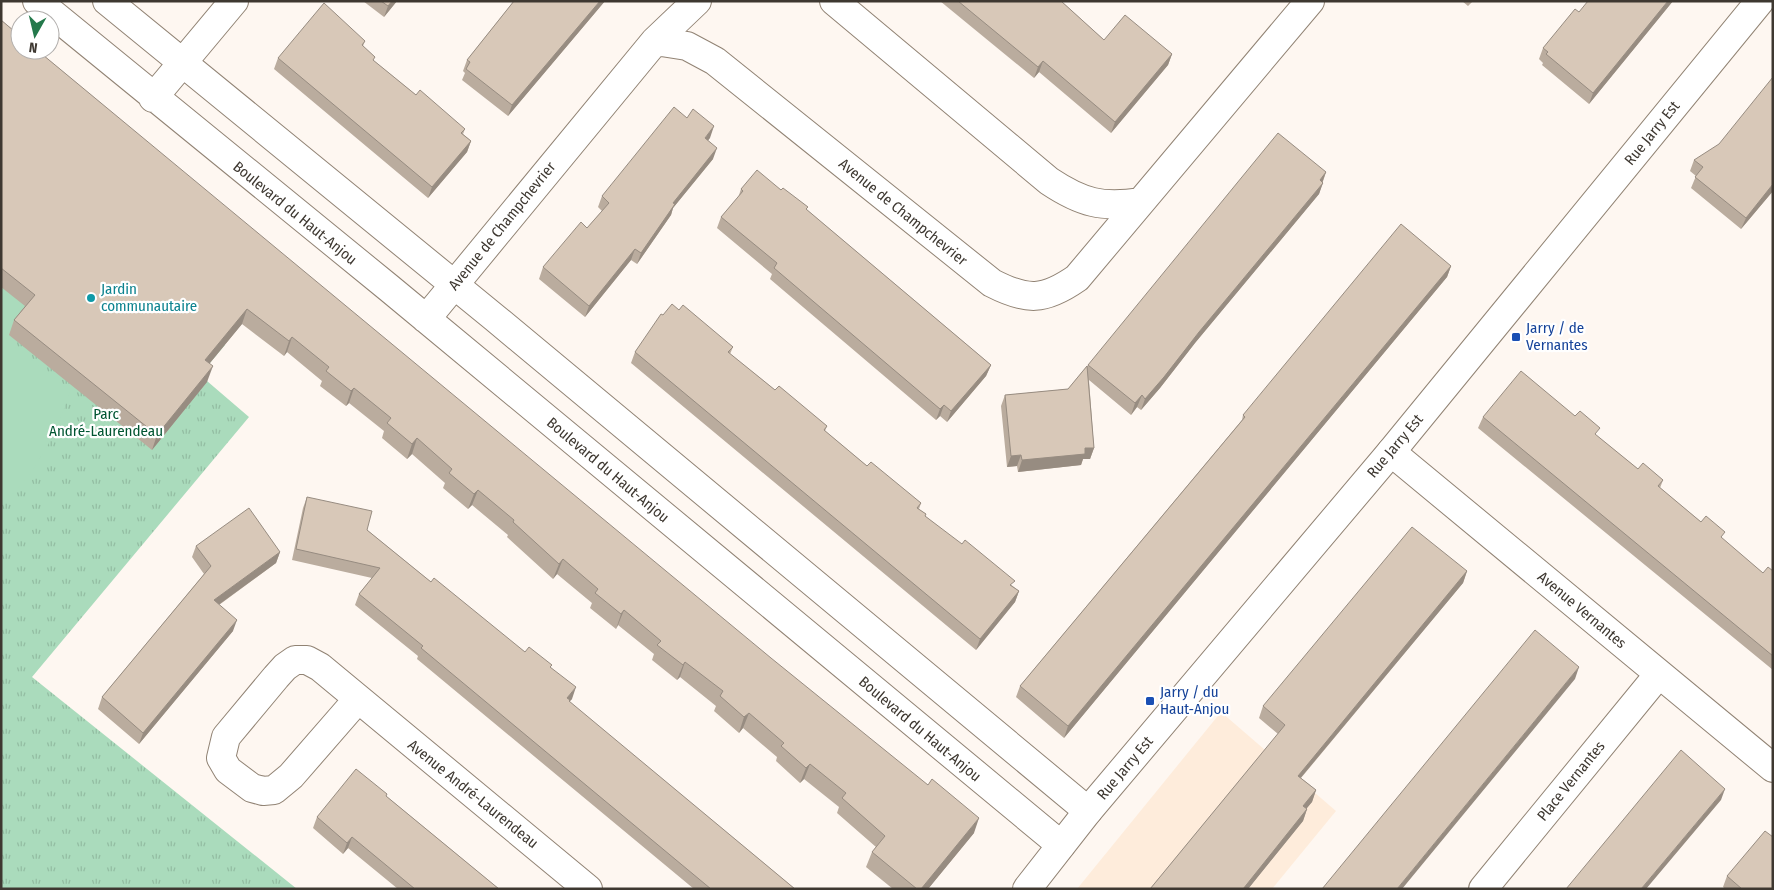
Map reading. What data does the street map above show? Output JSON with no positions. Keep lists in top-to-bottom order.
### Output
{
  "streets": {
    "street": [
      "Rue Jarry Est",
      "Avenue de Champchevrier",
      "Boulevard du Haut-Anjou",
      "Avenue Vernantes",
      "Place Vernantes",
      "Avenue André-Laurendeau"
    ]
  },
  "crossings": [
    ["Rue Jarry Est", "Boulevard du Haut-Anjou"],
    ["Rue Jarry Est", "Avenue Vernantes"],
    ["Avenue de Champchevrier", "Boulevard du Haut-Anjou"],
    ["Avenue Vernantes", "Place Vernantes"]
  ],
  "parks": ["Parc André-Laurendeau"],
  "places": {
    "other": ["Jardin communautaire"],
    "transit": ["Jarry / de Vernantes", "Jarry / du Haut-Anjou"]
  },
  "north": "bottom"
}
